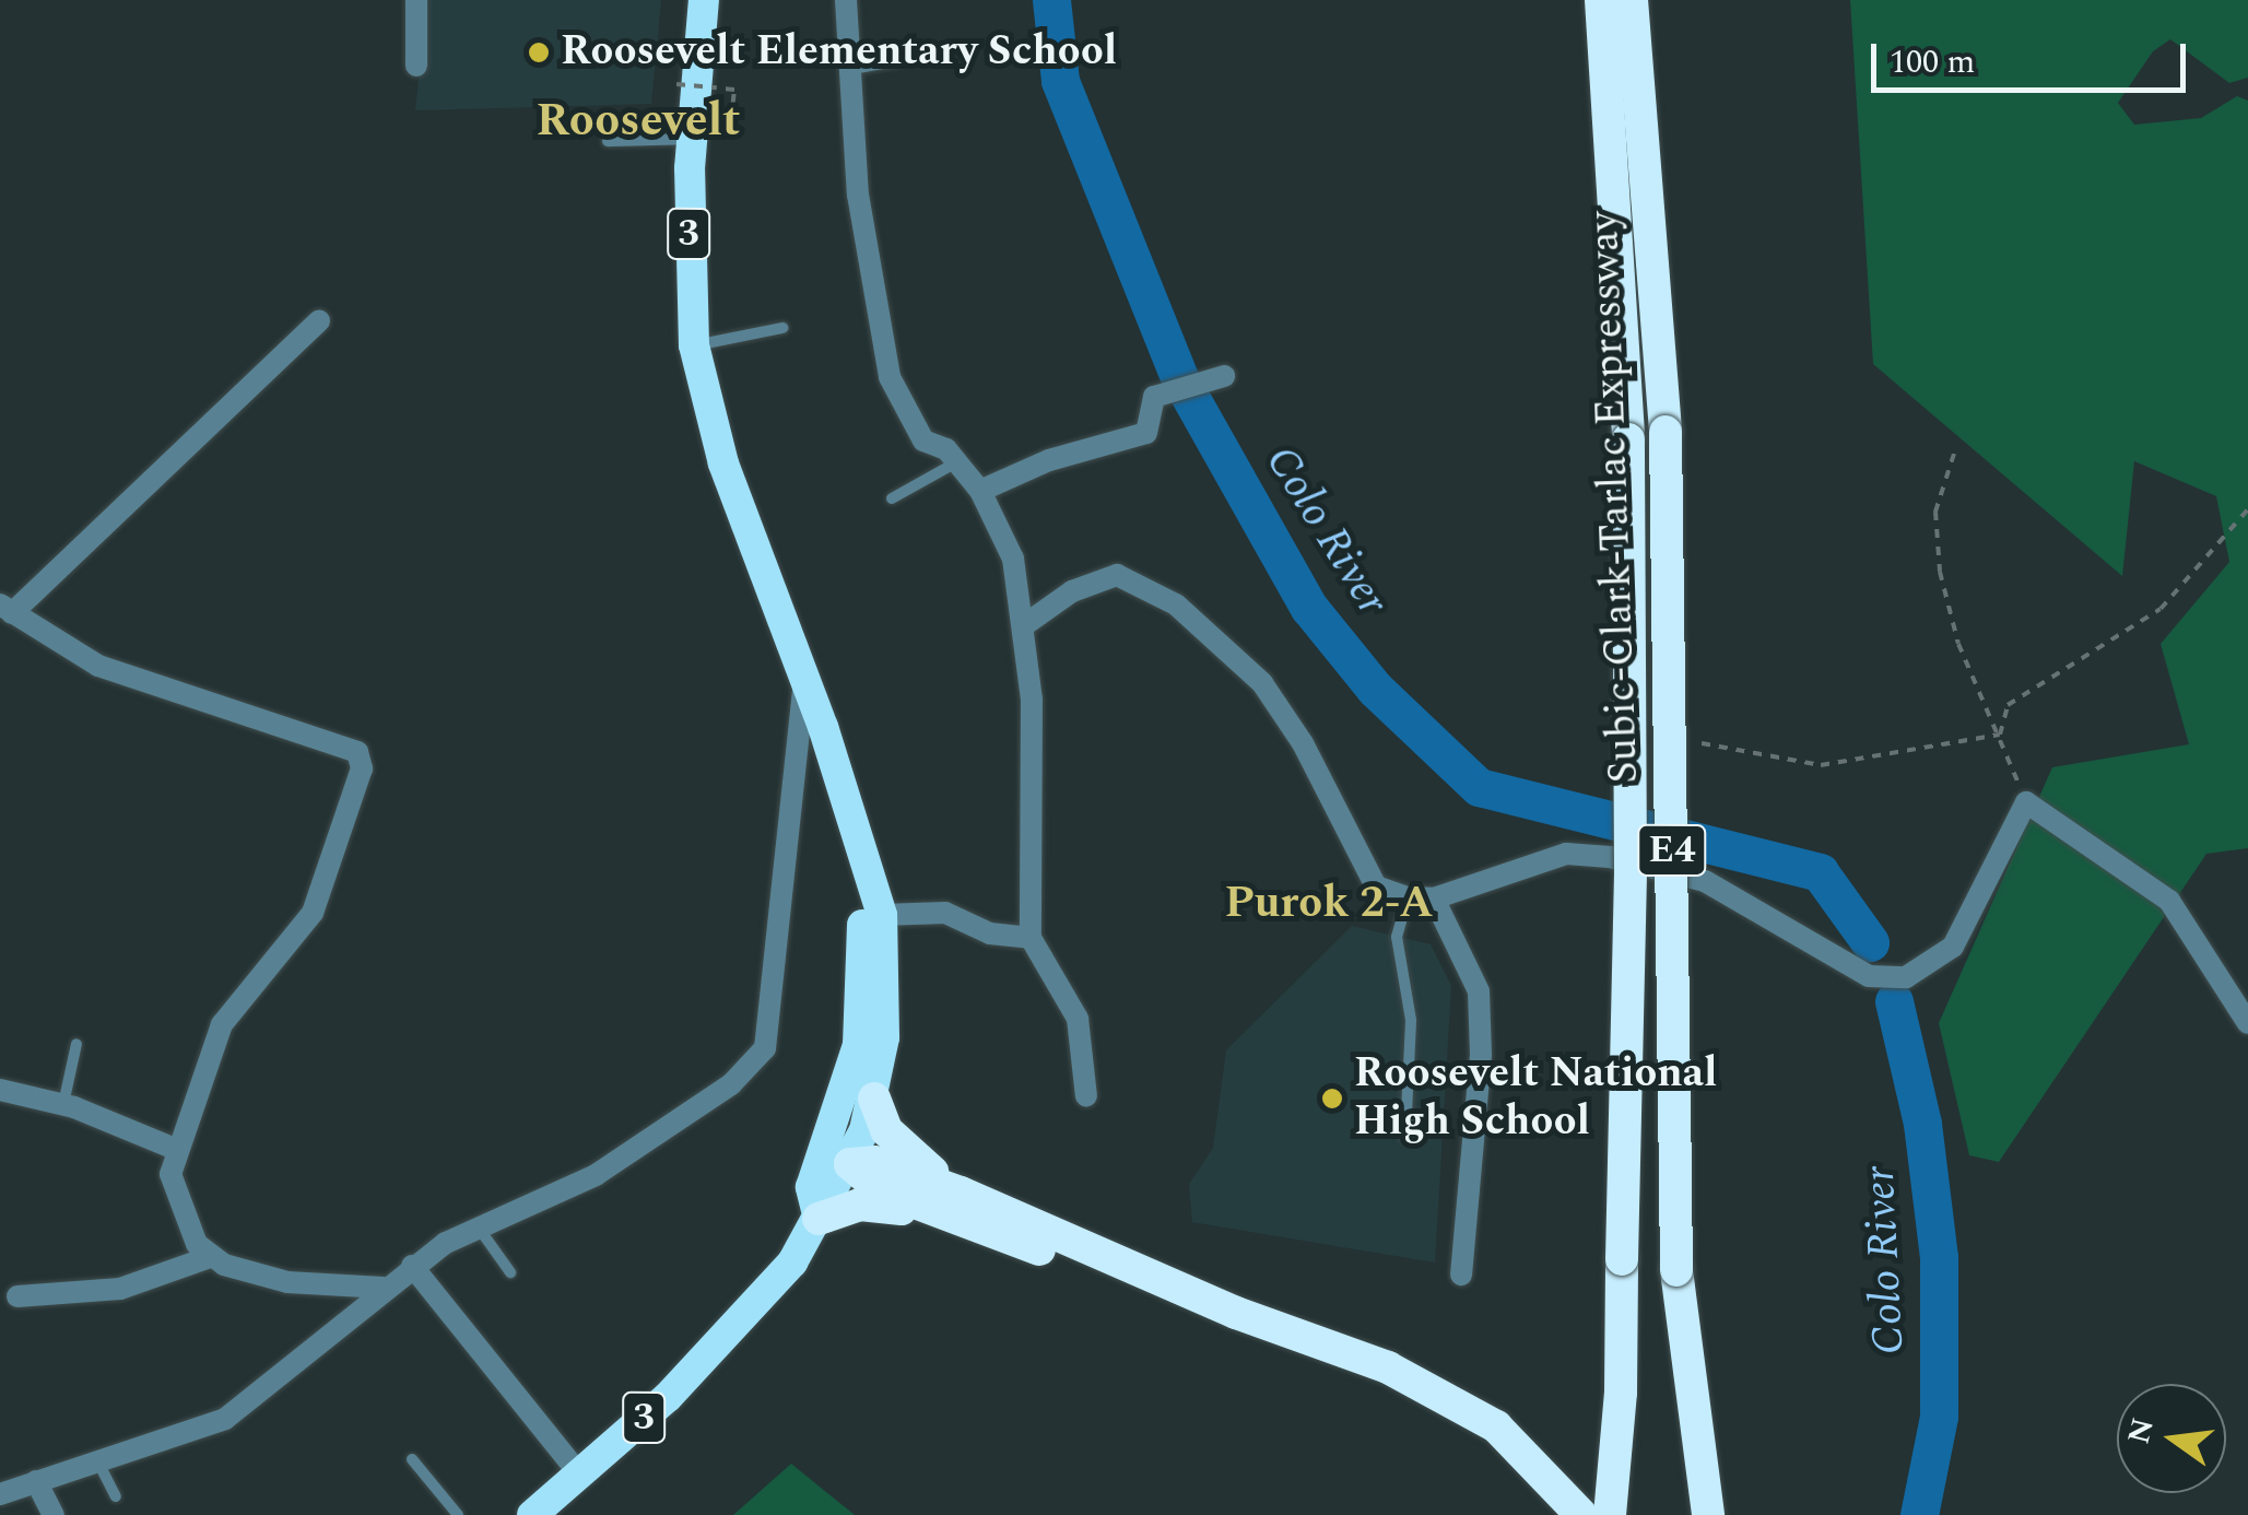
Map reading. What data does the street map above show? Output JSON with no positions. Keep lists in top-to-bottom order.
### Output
{
  "streets": {
    "highway": ["3", "Subic-Clark-Tarlac Expressway", "E4"]
  },
  "districts": ["Roosevelt", "Purok 2-A"],
  "water": ["Colo River"],
  "places": ["Roosevelt Elementary School", "Roosevelt National High School"],
  "scale_bar": "100 m",
  "north": "left"
}
